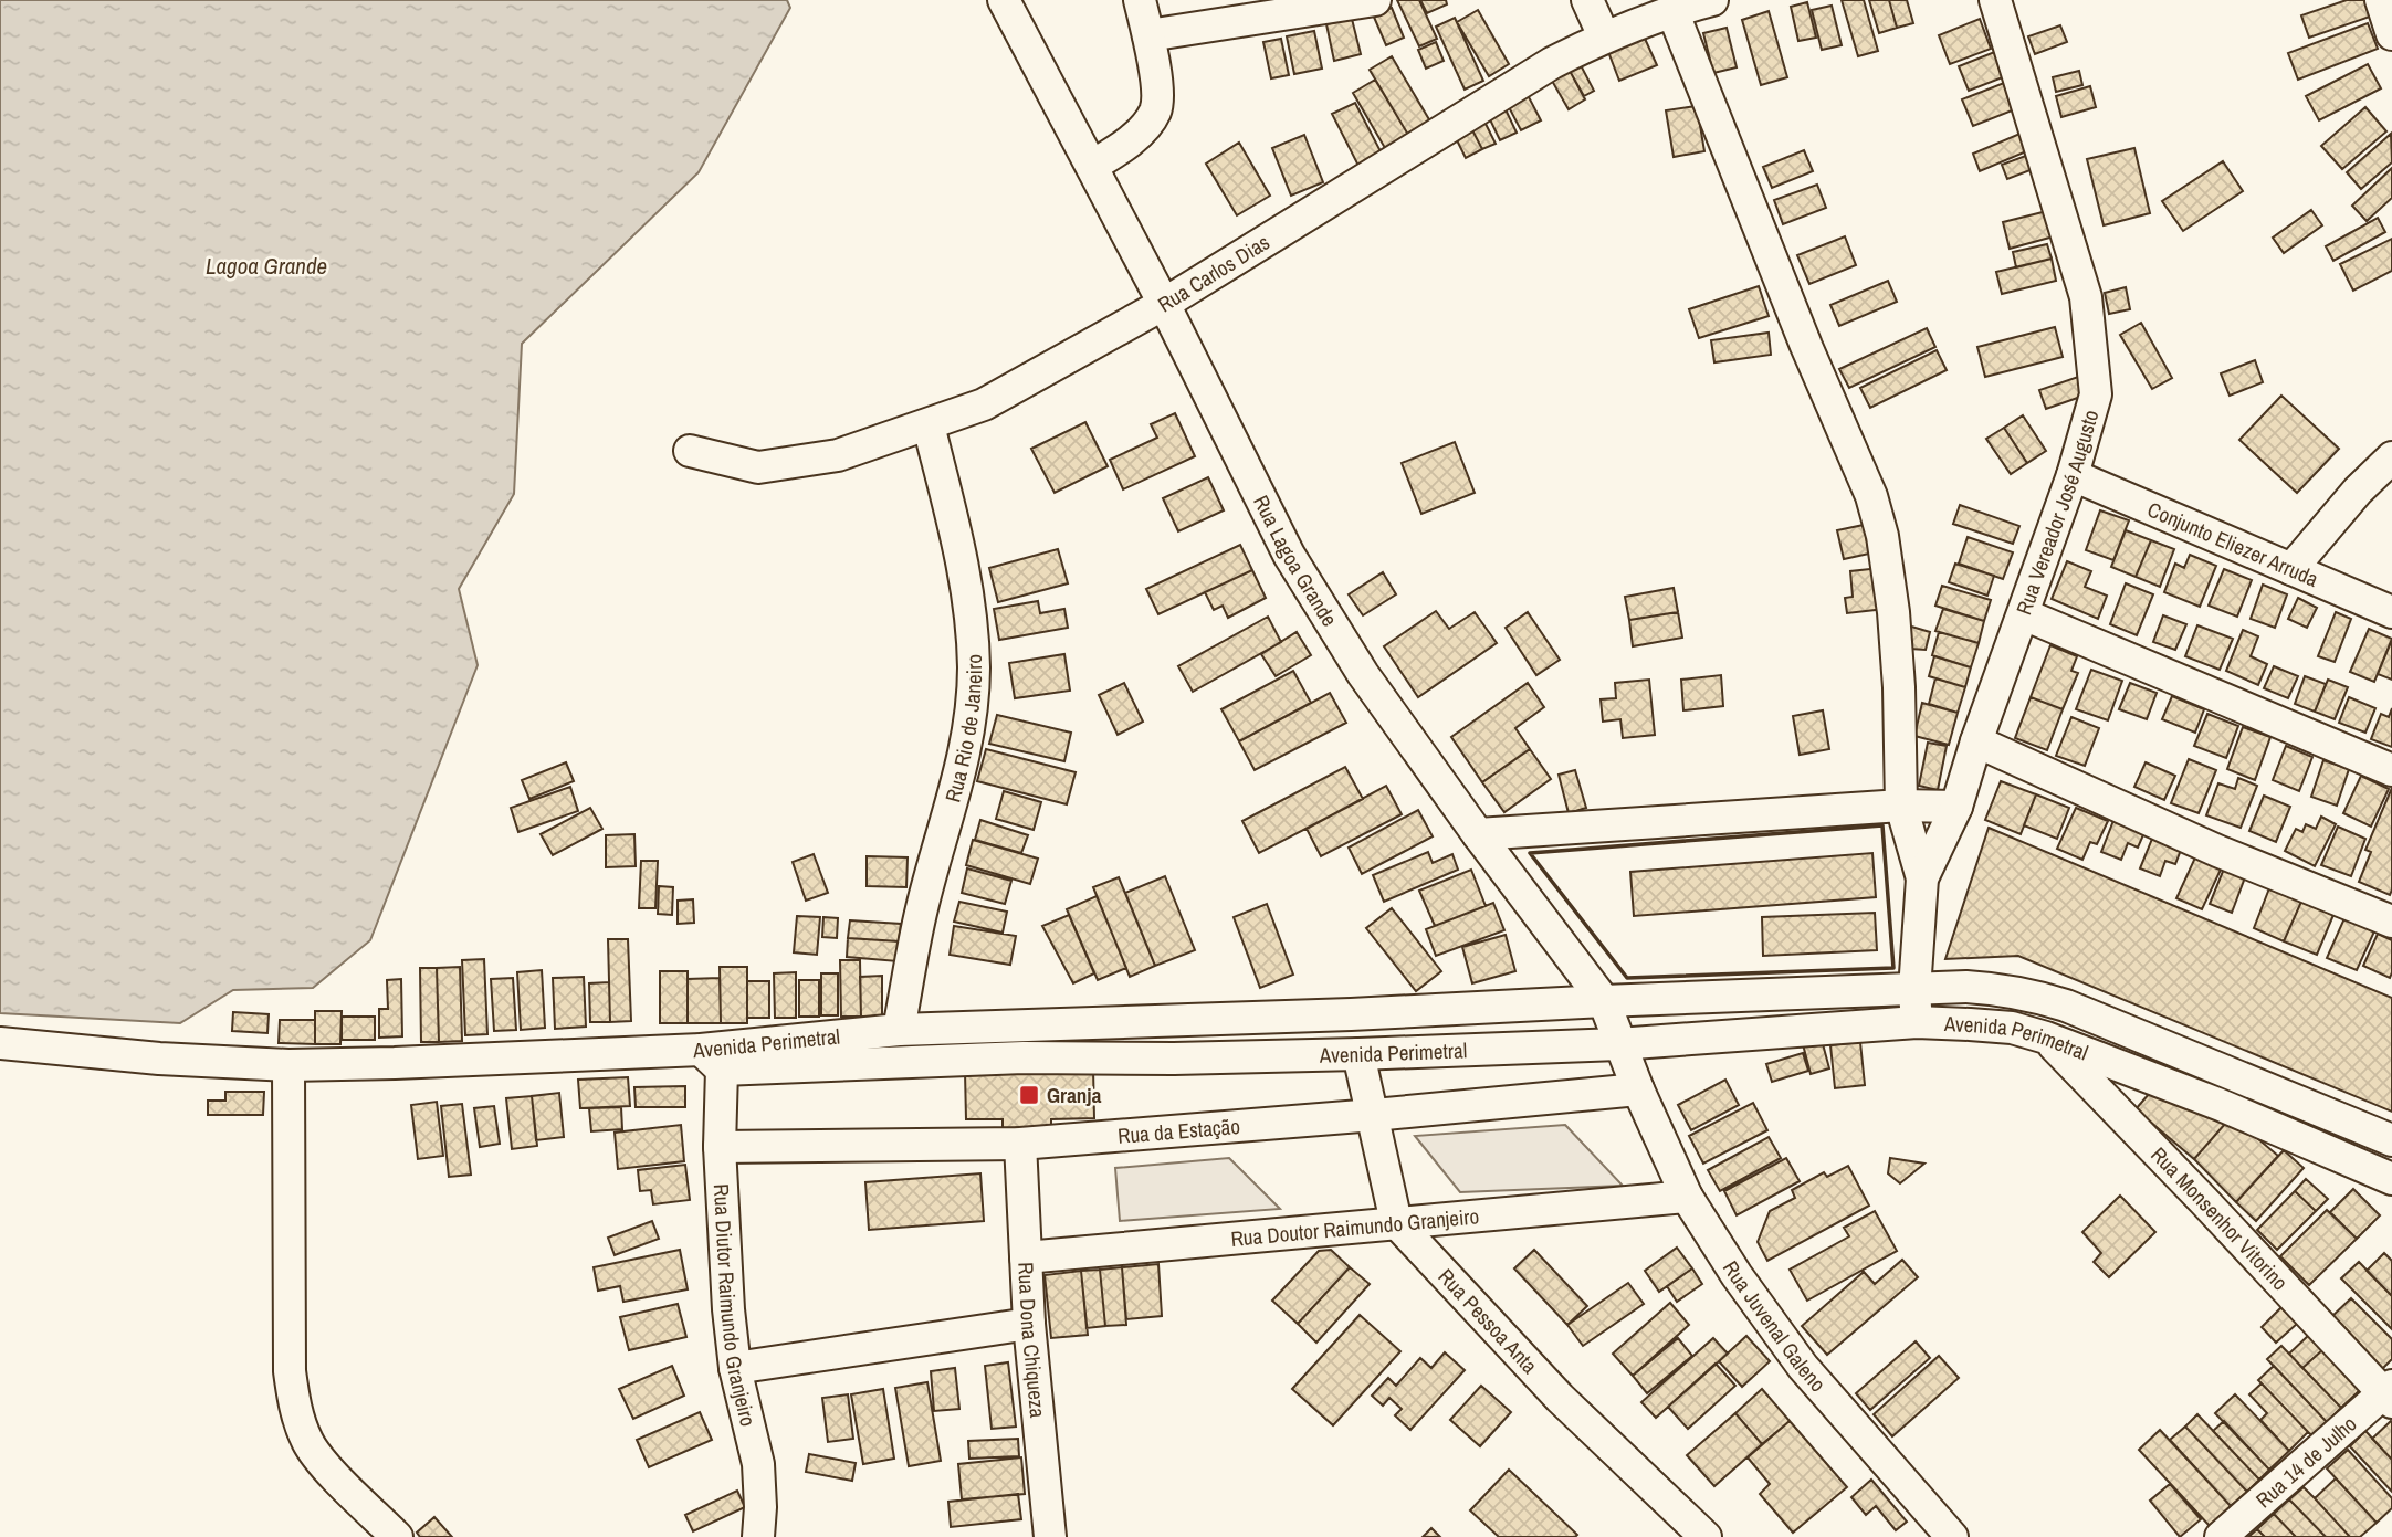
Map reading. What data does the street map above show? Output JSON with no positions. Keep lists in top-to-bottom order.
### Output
{
  "streets": {
    "street": [
      "Rua Carlos Dias",
      "Rua Vereador José Augusto",
      "Conjunto Eliezer Arruda",
      "Rua Lagoa Grande",
      "Rua Rio de Janeiro",
      "Avenida Perimetral",
      "Rua da Estação",
      "Rua Monsenhor Vitorino",
      "Rua Doutor Raimundo Granjeiro",
      "Rua Diutor Raimundo Granjeiro",
      "Rua Pessoa Anta",
      "Rua Juvenal Galeno",
      "Rua Dona Chiqueza",
      "Rua 14 de Julho"
    ]
  },
  "crossings": [
    ["Rua Carlos Dias", "Rua Lagoa Grande"],
    ["Rua Carlos Dias", "Rua Rio de Janeiro"],
    ["Rua Vereador José Augusto", "Conjunto Eliezer Arruda"],
    ["Rua Vereador José Augusto", "Avenida Perimetral"],
    ["Rua Lagoa Grande", "Avenida Perimetral"],
    ["Rua Lagoa Grande", "Rua da Estação"],
    ["Rua Lagoa Grande", "Rua Juvenal Galeno"],
    ["Rua Rio de Janeiro", "Avenida Perimetral"],
    ["Avenida Perimetral", "Rua Monsenhor Vitorino"],
    ["Avenida Perimetral", "Rua Diutor Raimundo Granjeiro"],
    ["Rua da Estação", "Rua Diutor Raimundo Granjeiro"],
    ["Rua da Estação", "Rua Juvenal Galeno"],
    ["Rua da Estação", "Rua Dona Chiqueza"],
    ["Rua Monsenhor Vitorino", "Rua 14 de Julho"],
    ["Rua Doutor Raimundo Granjeiro", "Rua Pessoa Anta"],
    ["Rua Doutor Raimundo Granjeiro", "Rua Juvenal Galeno"],
    ["Rua Doutor Raimundo Granjeiro", "Rua Dona Chiqueza"]
  ],
  "water": ["Lagoa Grande"],
  "places": {
    "transit": ["Granja"]
  }
}
